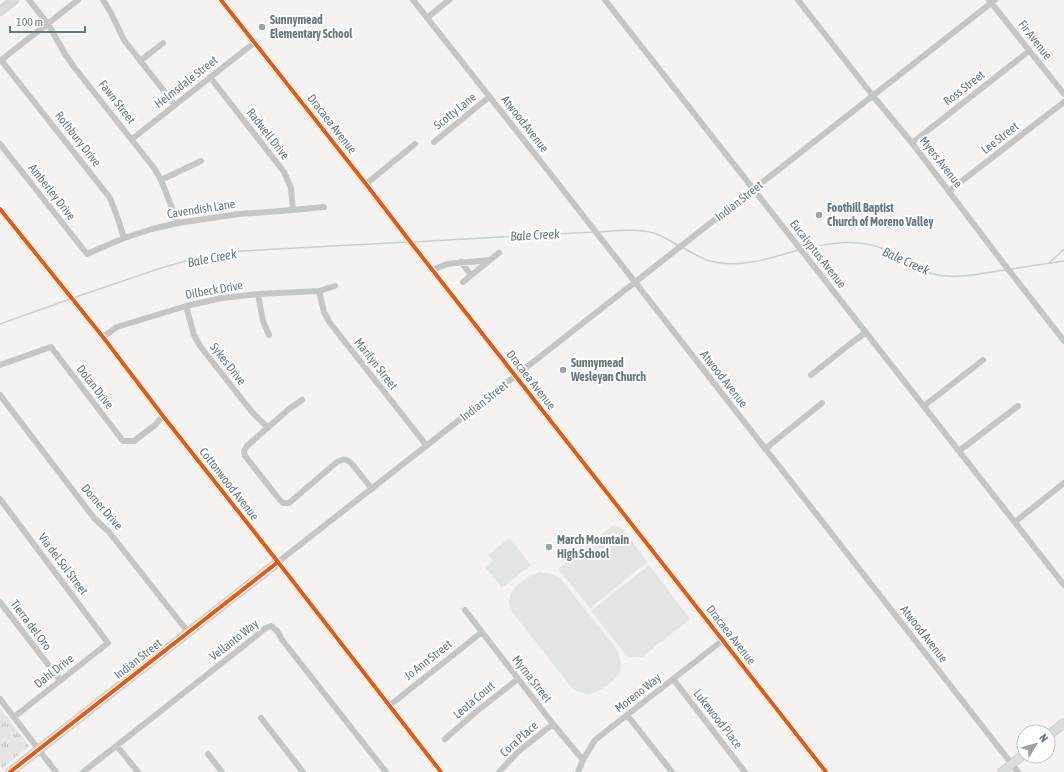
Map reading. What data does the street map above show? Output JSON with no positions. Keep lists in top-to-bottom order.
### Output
{
  "streets": {
    "main road": ["Indian Street"],
    "street": [
      "Fir Avenue",
      "Helmsdale Street",
      "Ross Street",
      "Fawn Street",
      "Scotty Lane",
      "Dracaea Avenue",
      "Atwood Avenue",
      "Radwell Drive",
      "Lee Street",
      "Rothbury Drive",
      "Myers Avenue",
      "Amberley Drive",
      "Cavendish Lane",
      "Eucalyptus Avenue",
      "Dilbeck Drive",
      "Sykes Drive",
      "Marilyn Street",
      "Dolan Drive",
      "Cottonwood Avenue",
      "Dorner Drive",
      "Via del Sol Street",
      "Tierra del Oro",
      "Vellanto Way",
      "Jo Ann Street",
      "Dahl Drive",
      "Myrna Street",
      "Moreno Way",
      "Leota Court",
      "Lukewood Place",
      "Cora Place"
    ]
  },
  "crossings": [
    ["Fir Avenue", "Ross Street"],
    ["Fir Avenue", "Indian Street"],
    ["Helmsdale Street", "Fawn Street"],
    ["Helmsdale Street", "Dracaea Avenue"],
    ["Helmsdale Street", "Radwell Drive"],
    ["Ross Street", "Myers Avenue"],
    ["Fawn Street", "Cavendish Lane"],
    ["Scotty Lane", "Atwood Avenue"],
    ["Dracaea Avenue", "Indian Street"],
    ["Dracaea Avenue", "Moreno Way"],
    ["Atwood Avenue", "Indian Street"],
    ["Radwell Drive", "Cavendish Lane"],
    ["Lee Street", "Myers Avenue"],
    ["Rothbury Drive", "Cavendish Lane"],
    ["Myers Avenue", "Indian Street"],
    ["Amberley Drive", "Cavendish Lane"],
    ["Indian Street", "Eucalyptus Avenue"],
    ["Indian Street", "Marilyn Street"],
    ["Indian Street", "Cottonwood Avenue"],
    ["Indian Street", "Dorner Drive"],
    ["Dilbeck Drive", "Sykes Drive"],
    ["Dilbeck Drive", "Marilyn Street"],
    ["Dilbeck Drive", "Cottonwood Avenue"],
    ["Dolan Drive", "Cottonwood Avenue"],
    ["Cottonwood Avenue", "Jo Ann Street"],
    ["Via del Sol Street", "Dahl Drive"],
    ["Tierra del Oro", "Dahl Drive"],
    ["Jo Ann Street", "Myrna Street"],
    ["Myrna Street", "Moreno Way"],
    ["Myrna Street", "Leota Court"],
    ["Myrna Street", "Cora Place"],
    ["Moreno Way", "Lukewood Place"]
  ],
  "water": ["Bale Creek"],
  "places": [
    "Sunnymead Elementary School",
    "Foothill Baptist Church of Moreno Valley",
    "Sunnymead Wesleyan Church",
    "March Mountain High School"
  ],
  "scale_bar": "100 m",
  "north": "top right"
}
